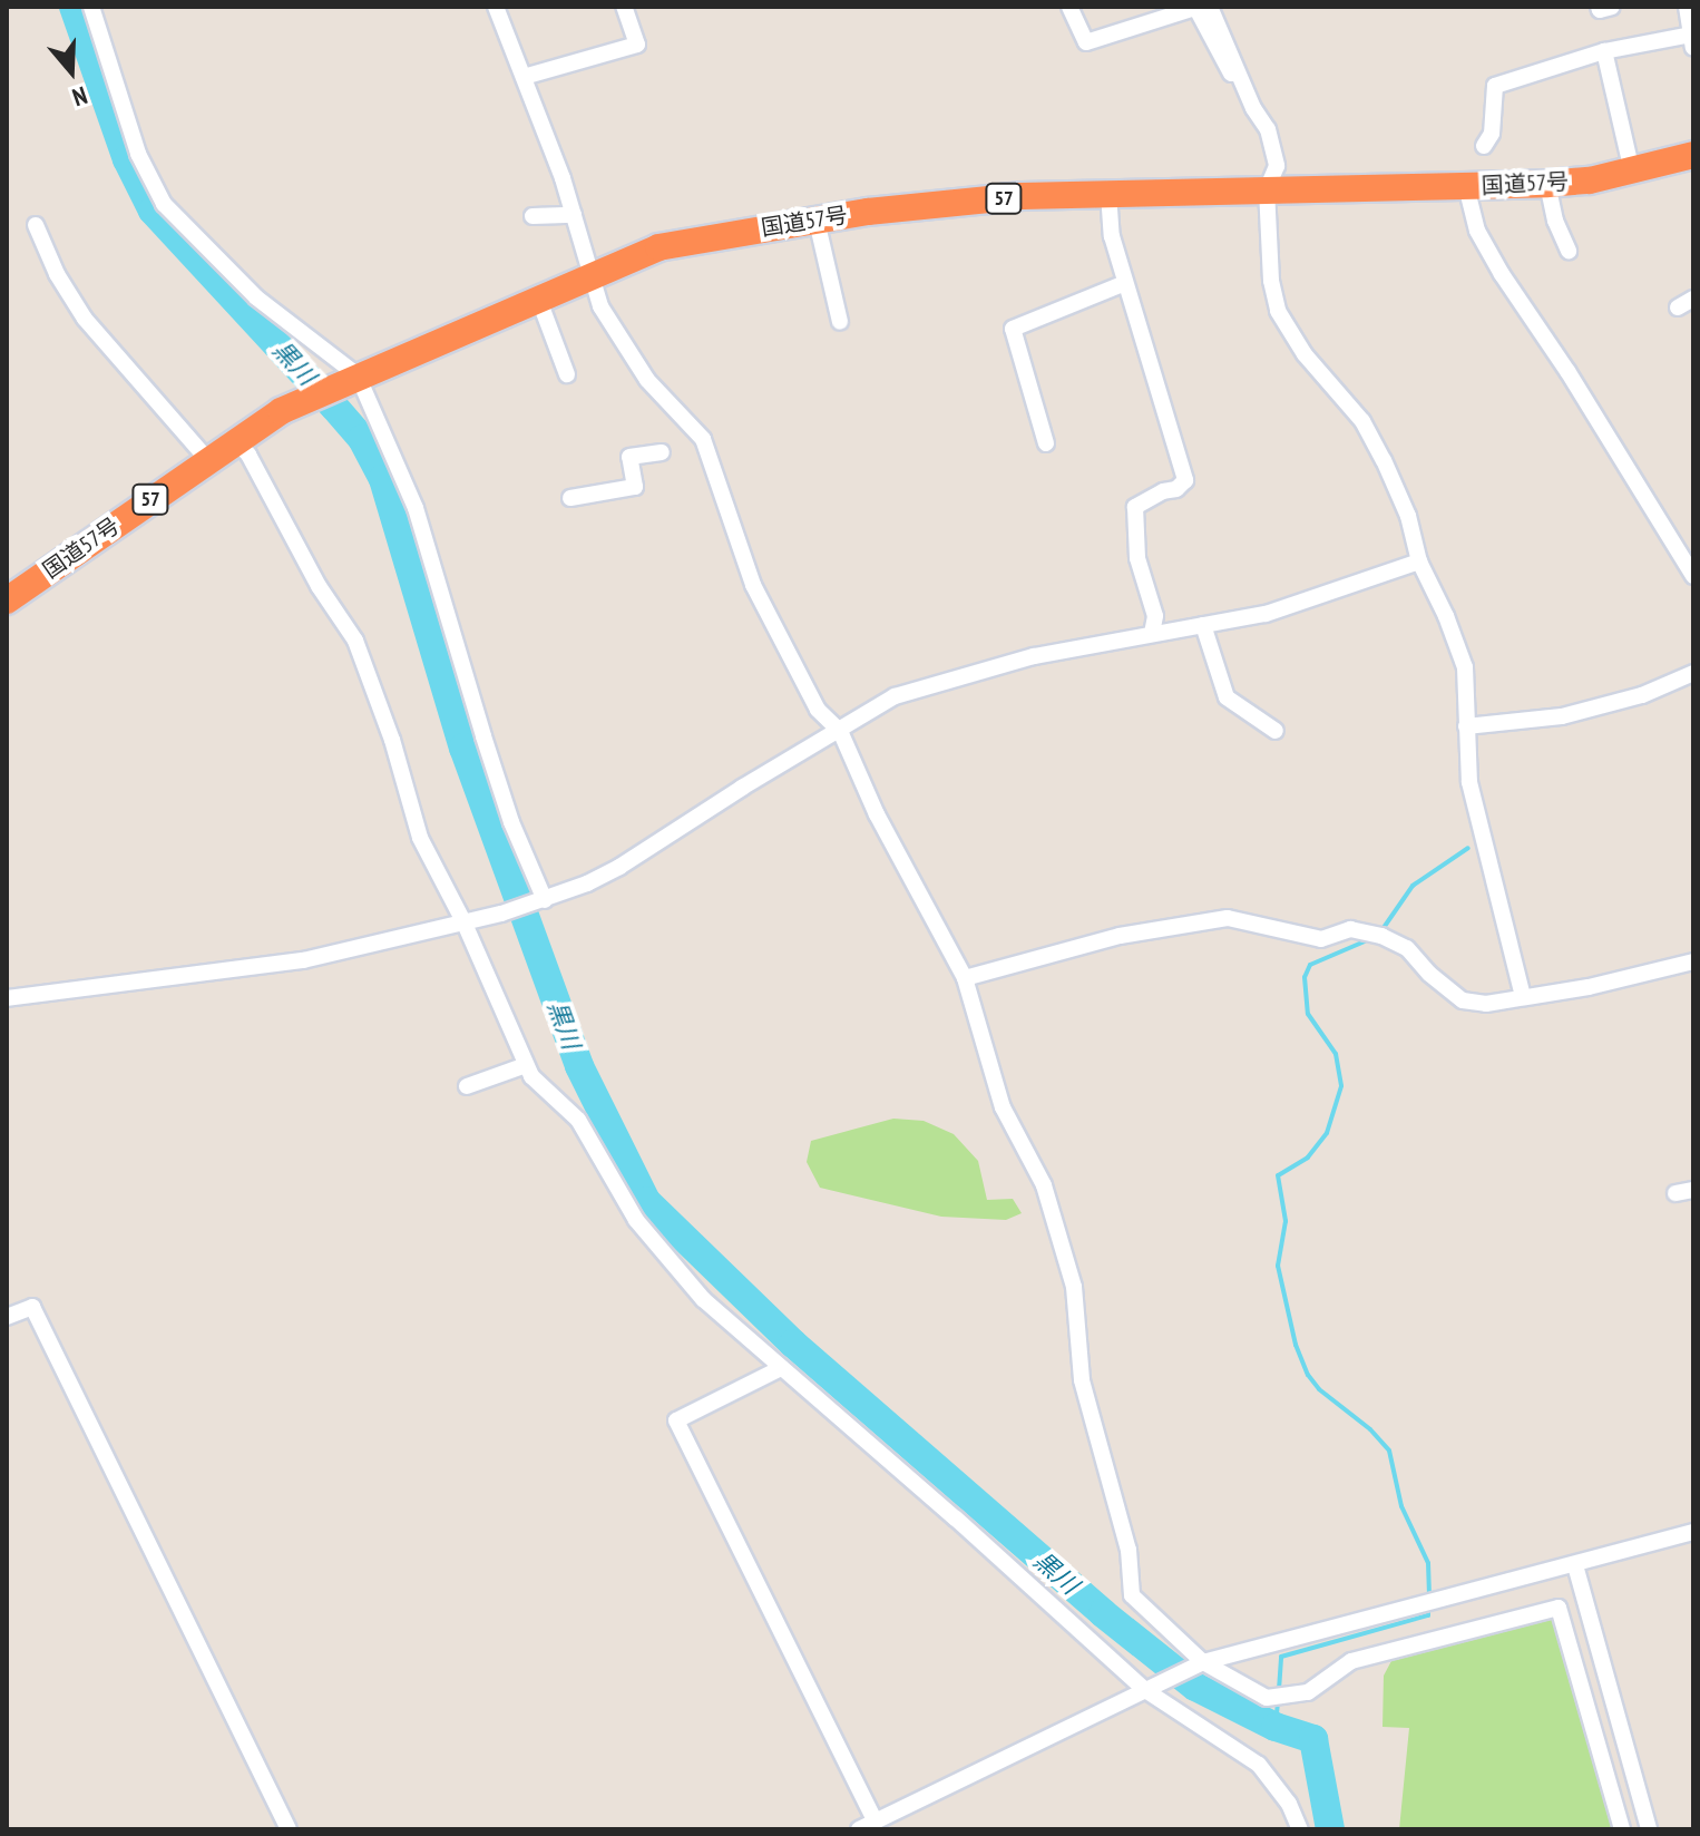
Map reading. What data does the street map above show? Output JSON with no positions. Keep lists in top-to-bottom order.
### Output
{
  "streets": {
    "highway": ["国道57号", "57"]
  },
  "water": ["黒川"],
  "north": "bottom"
}
